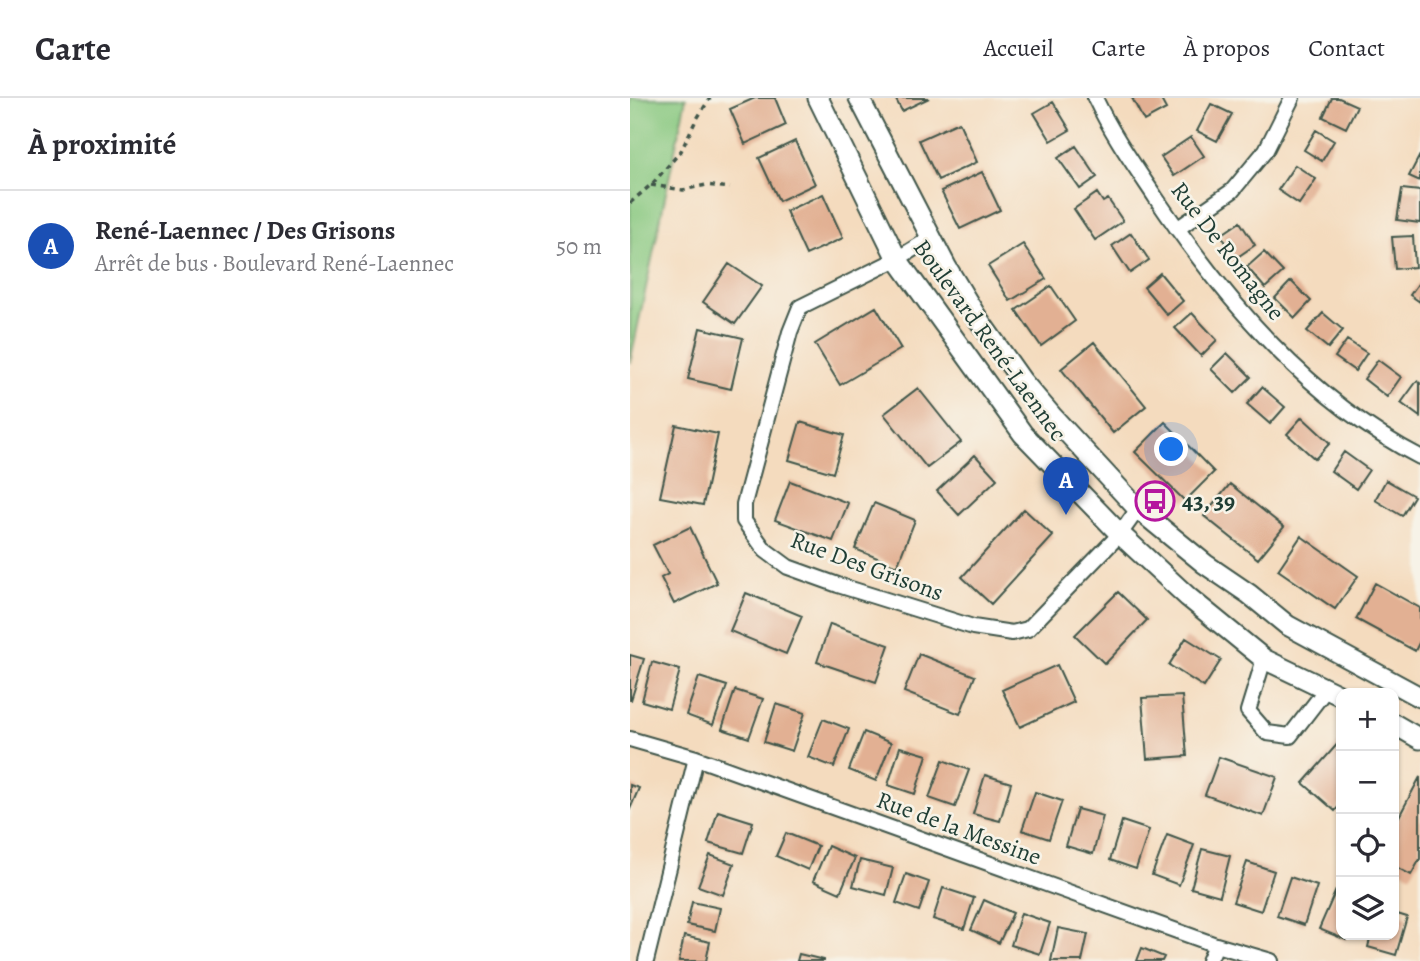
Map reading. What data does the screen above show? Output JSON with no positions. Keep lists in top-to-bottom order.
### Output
{
  "streets": {
    "street": [
      "Rue De Romagne",
      "Boulevard René-Laennec",
      "Rue Des Grisons",
      "Rue de la Messine"
    ]
  },
  "crossings": [
    ["Boulevard René-Laennec", "Rue Des Grisons"]
  ],
  "places": {
    "bus stop": ["43, 39"]
  },
  "page": {
    "header": "Carte",
    "nav": [
      "Accueil",
      "Carte",
      "À propos",
      "Contact"
    ],
    "heading": "À proximité",
    "list": [
      {
        "mark": "A",
        "name": "René-Laennec / Des Grisons",
        "note": "Arrêt de bus · Boulevard René-Laennec",
        "value": "50 m"
      }
    ],
    "pins": "A",
    "map_buttons": ["+", "−"]
  }
}
